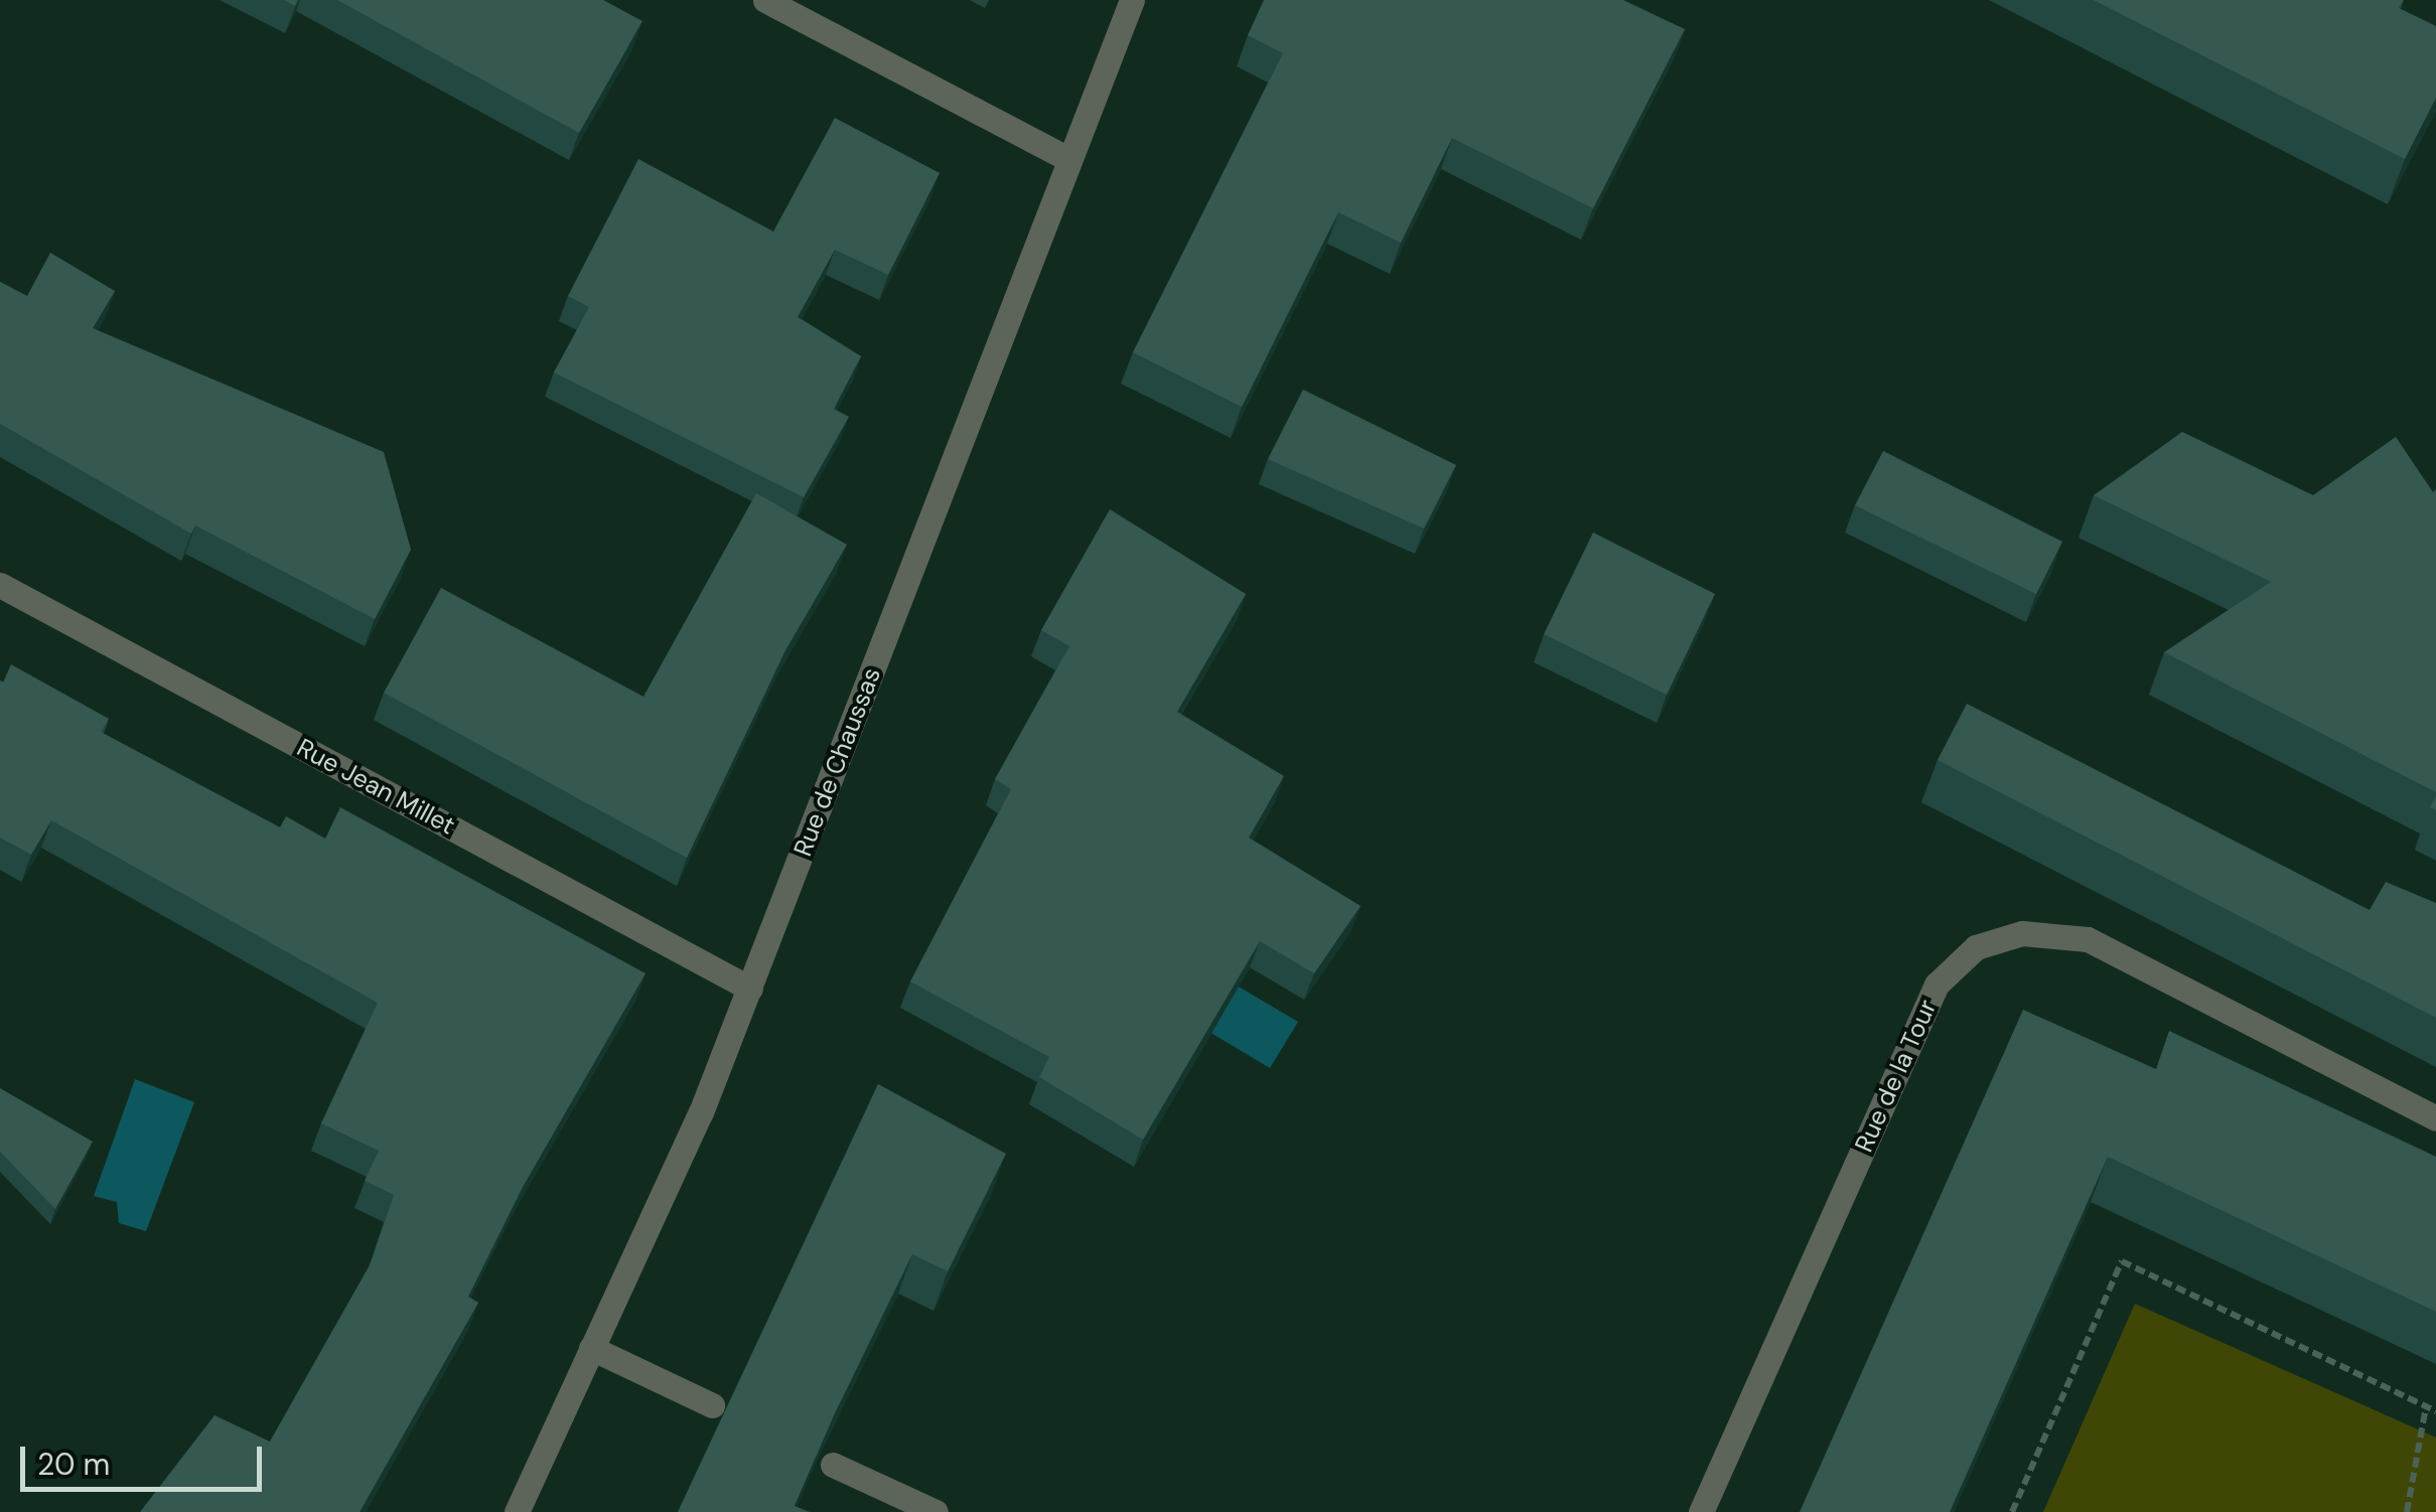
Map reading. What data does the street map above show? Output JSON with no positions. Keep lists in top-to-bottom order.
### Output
{
  "streets": {
    "street": ["Rue de Chaussas", "Rue Jean Millet", "Rue de la Tour"]
  },
  "crossings": [
    ["Rue de Chaussas", "Rue Jean Millet"]
  ],
  "scale_bar": "20 m"
}
